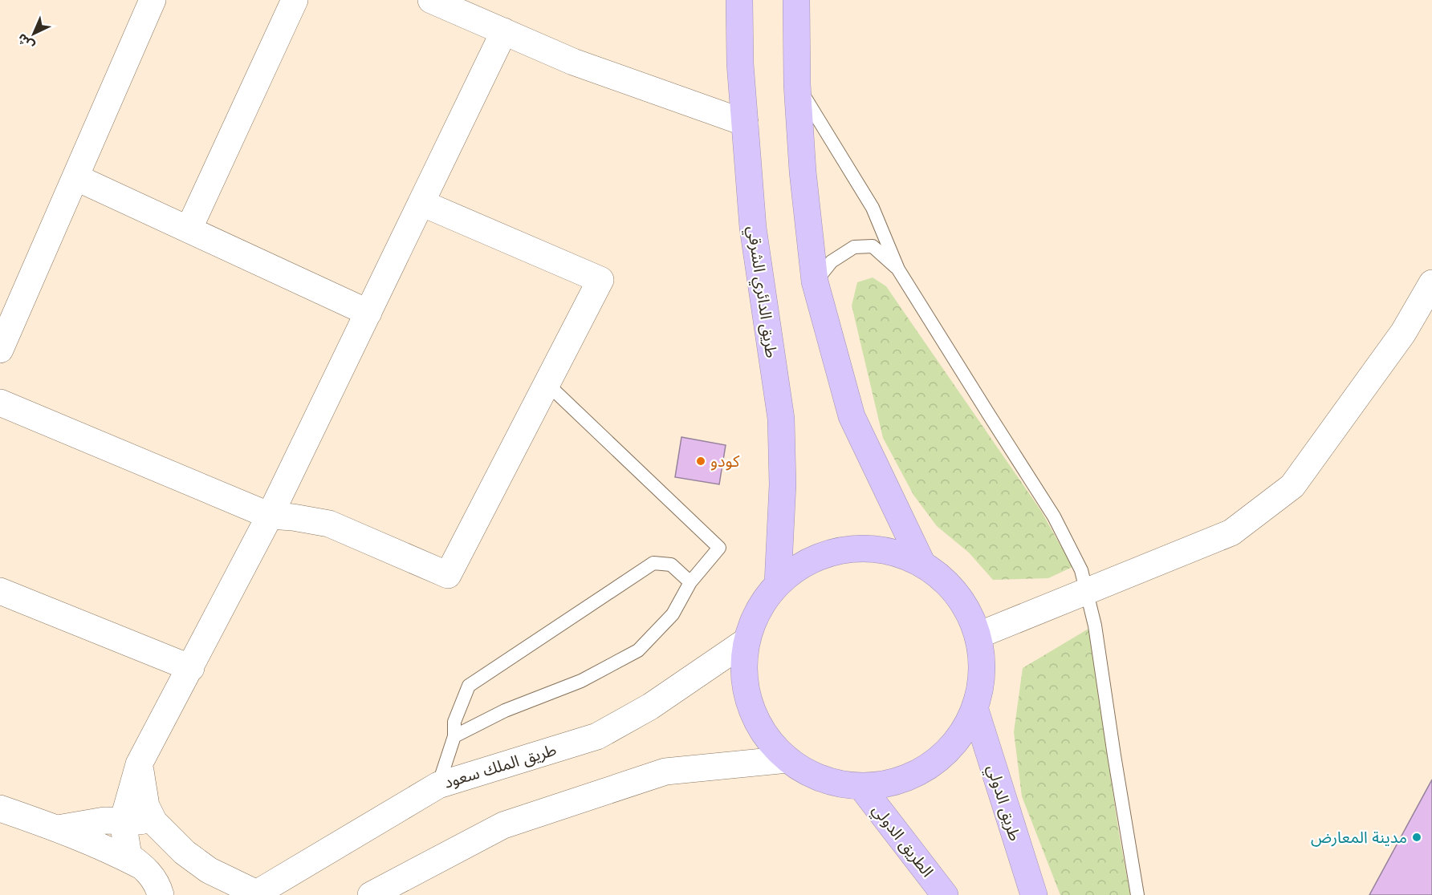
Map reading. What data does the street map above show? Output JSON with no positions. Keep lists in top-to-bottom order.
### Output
{
  "streets": {
    "highway": ["طريق الدائري الشرقي", "طريق الدولي", "الطريق الدولي"],
    "street": ["طريق الملك سعود"]
  },
  "places": ["كودو", "مدينة المعارض"],
  "north": "bottom left"
}
